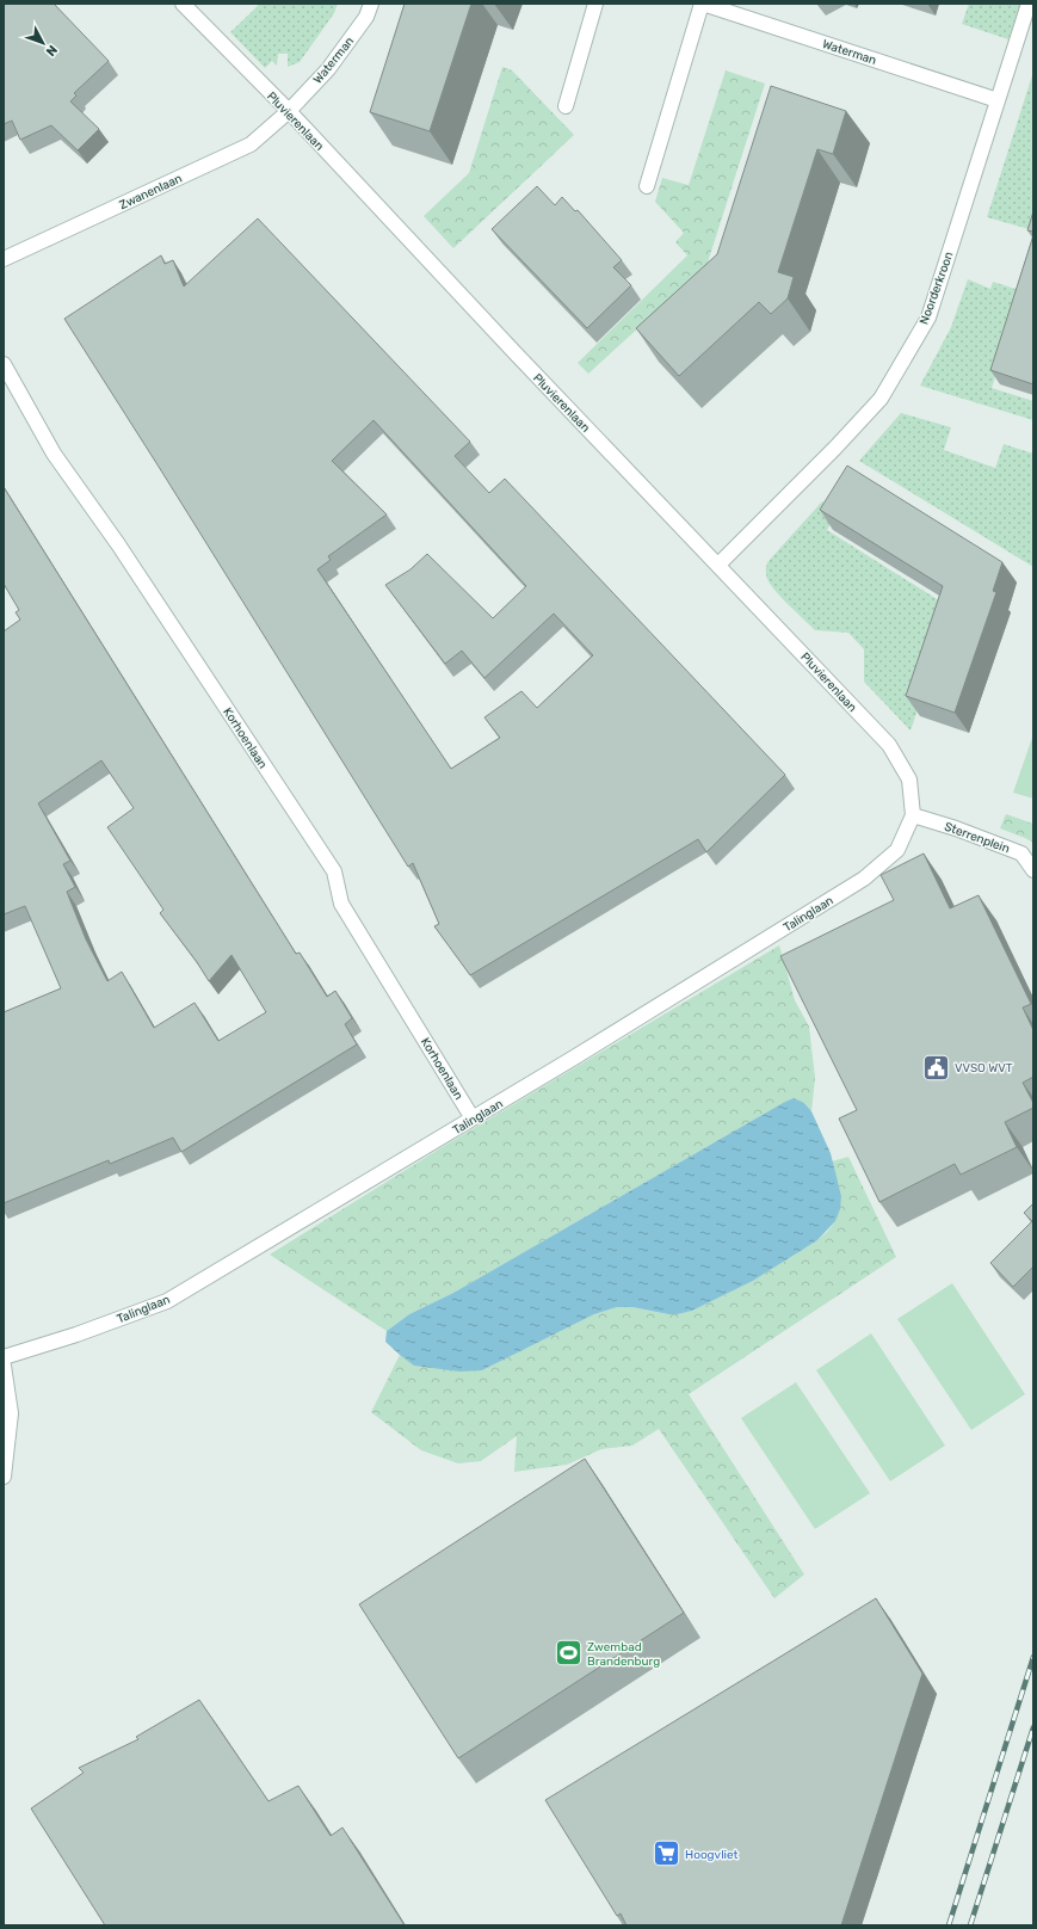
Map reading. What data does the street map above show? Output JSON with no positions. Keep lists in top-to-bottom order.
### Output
{
  "streets": {
    "street": [
      "Waterman",
      "Pluvierenlaan",
      "Zwanenlaan",
      "Noorderkroon",
      "Korhoenlaan",
      "Sterrenplein",
      "Talinglaan"
    ]
  },
  "crossings": [
    ["Waterman", "Pluvierenlaan"],
    ["Waterman", "Zwanenlaan"],
    ["Waterman", "Noorderkroon"],
    ["Pluvierenlaan", "Zwanenlaan"],
    ["Pluvierenlaan", "Noorderkroon"],
    ["Pluvierenlaan", "Sterrenplein"],
    ["Pluvierenlaan", "Talinglaan"],
    ["Korhoenlaan", "Talinglaan"],
    ["Sterrenplein", "Talinglaan"]
  ],
  "places": {
    "public building": ["VVSO WVT"],
    "sports": ["Zwembad Brandenburg"],
    "supermarket": ["Hoogvliet"]
  },
  "north": "bottom right"
}
